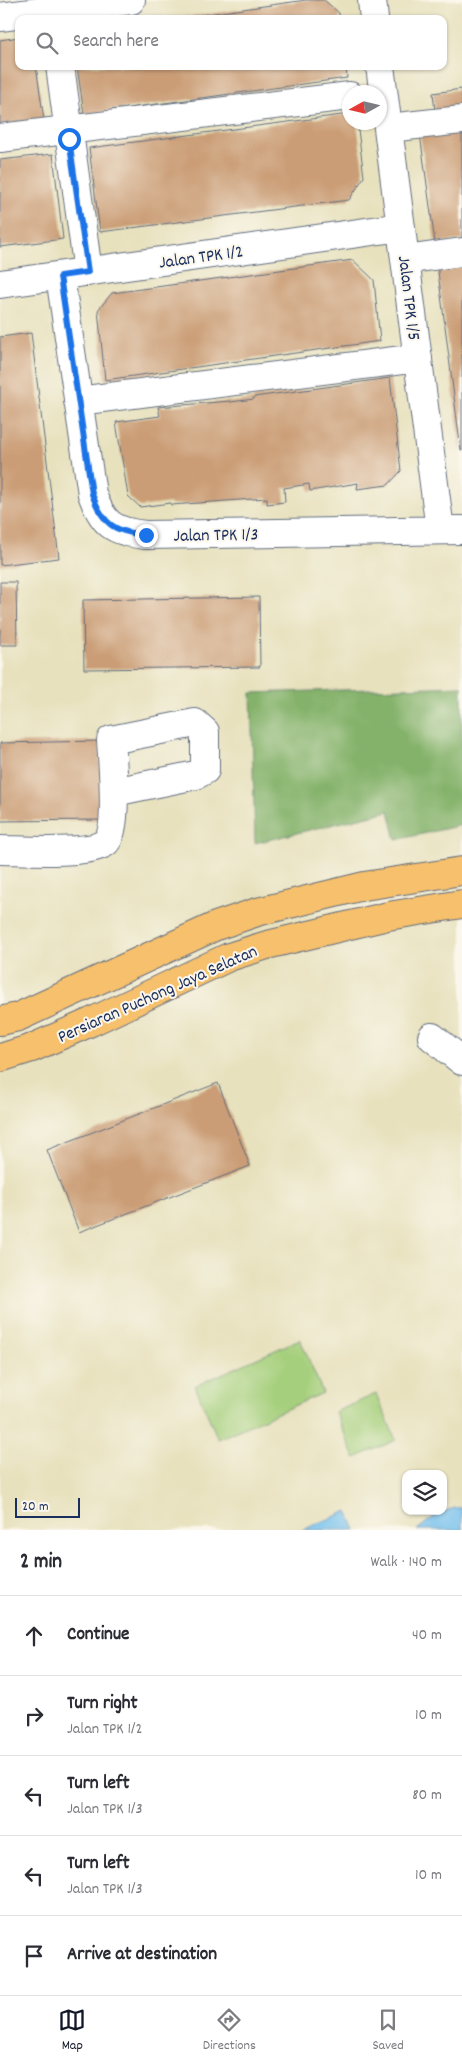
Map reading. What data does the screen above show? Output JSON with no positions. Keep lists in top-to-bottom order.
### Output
{
  "streets": {
    "main road": ["Persiaran Puchong Jaya Selatan"],
    "street": ["Jalan TPK 1/2", "Jalan TPK 1/5", "Jalan TPK 1/3"]
  },
  "crossings": [
    ["Jalan TPK 1/2", "Jalan TPK 1/5"],
    ["Jalan TPK 1/2", "Jalan TPK 1/3"],
    ["Jalan TPK 1/5", "Jalan TPK 1/3"]
  ],
  "scale_bar": "20 m",
  "north": "left",
  "page": {
    "search": "Search here",
    "scale": "20 m",
    "heading": ["2 min", "Walk · 140 m"],
    "list": [
      ["Continue", "40 m"],
      ["Turn right", "Jalan TPK 1/2", "10 m"],
      ["Turn left", "Jalan TPK 1/3", "80 m"],
      ["Turn left", "Jalan TPK 1/3", "10 m"],
      "Arrive at destination"
    ],
    "nav": ["Map", "Directions", "Saved"]
  }
}
